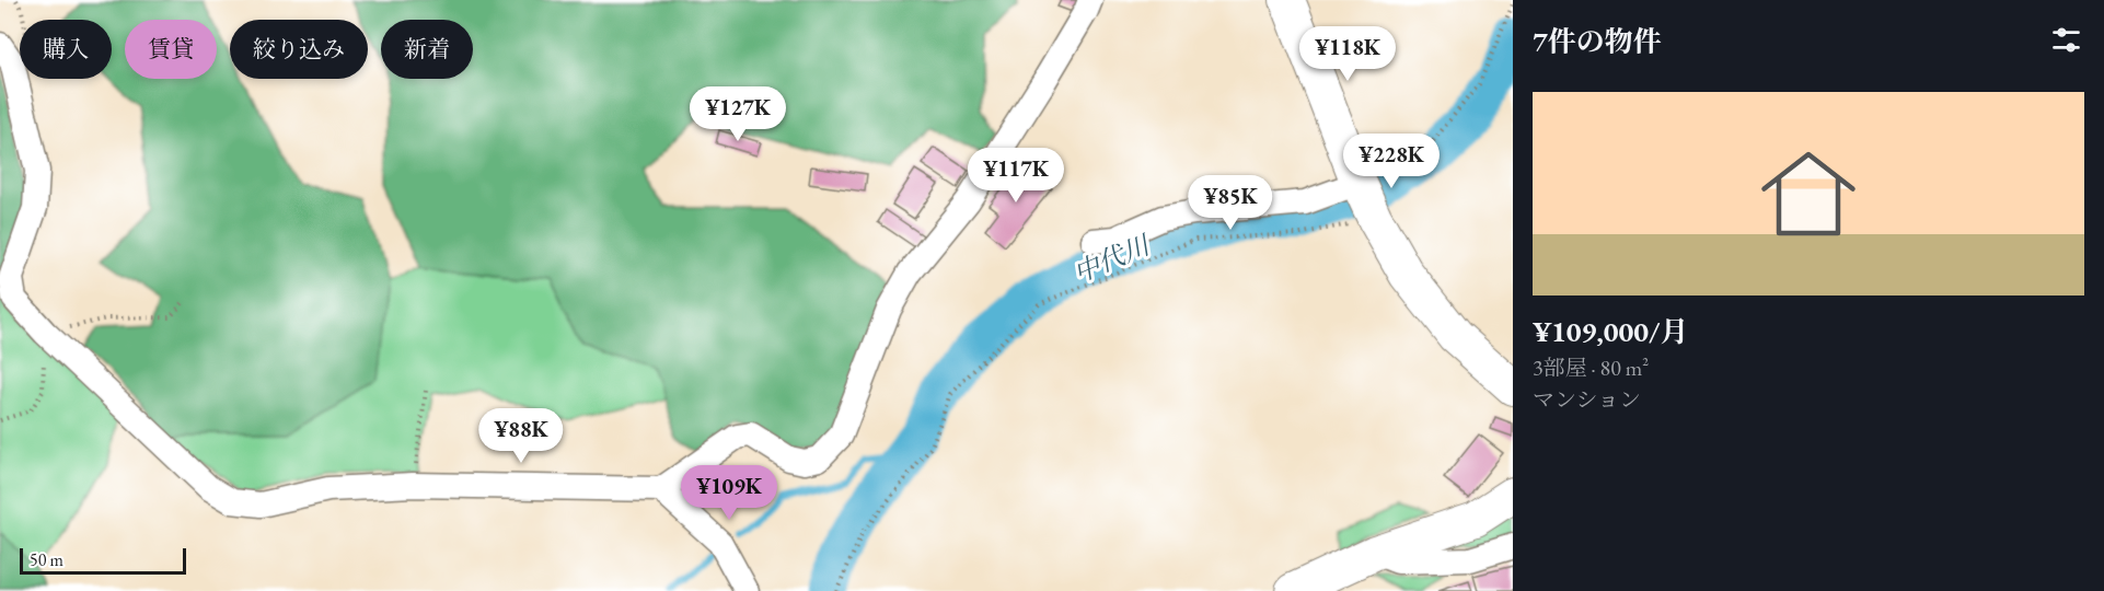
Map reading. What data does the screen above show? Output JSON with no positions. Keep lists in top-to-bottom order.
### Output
{
  "water": ["中代川"],
  "scale_bar": "50 m",
  "page": {
    "heading": "7件の物件",
    "chip": [
      "購入",
      "賃貸",
      "絞り込み",
      "新着"
    ],
    "price": [
      "¥118K",
      "¥127K",
      "¥228K",
      "¥117K",
      "¥85K",
      "¥88K",
      "¥109K"
    ],
    "list": [
      {
        "name": "¥109,000/月",
        "note": "3部屋 · 80 m² · マンション"
      }
    ],
    "scale": "50 m"
  }
}
